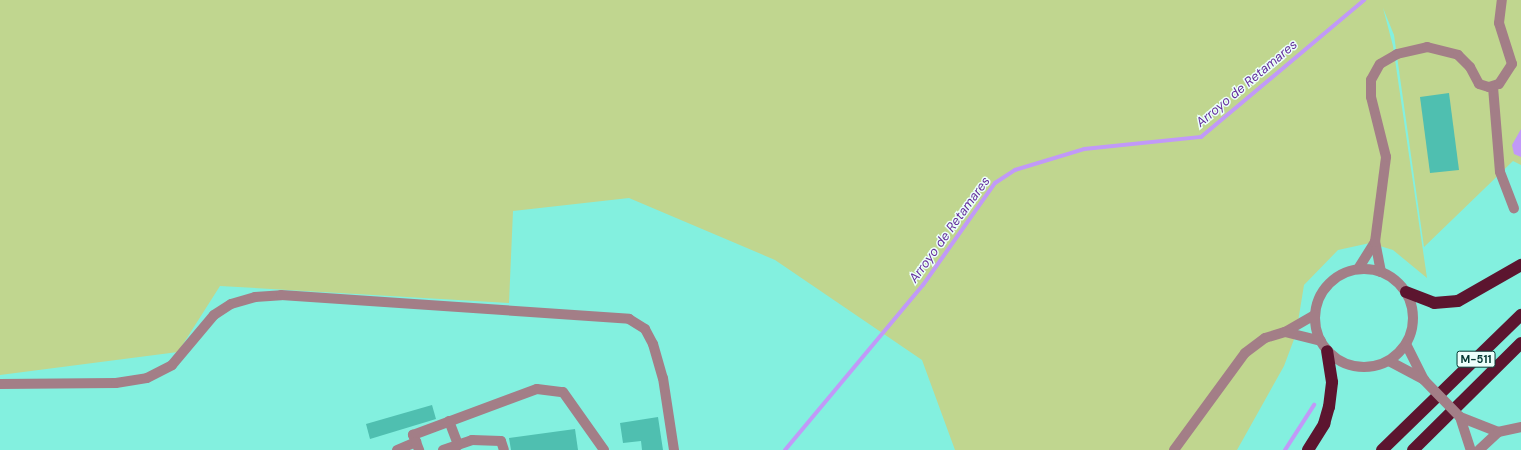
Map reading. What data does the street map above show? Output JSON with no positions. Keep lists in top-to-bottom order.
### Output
{
  "streets": {
    "highway": ["M-511"]
  },
  "water": ["Arroyo de Retamares"]
}
